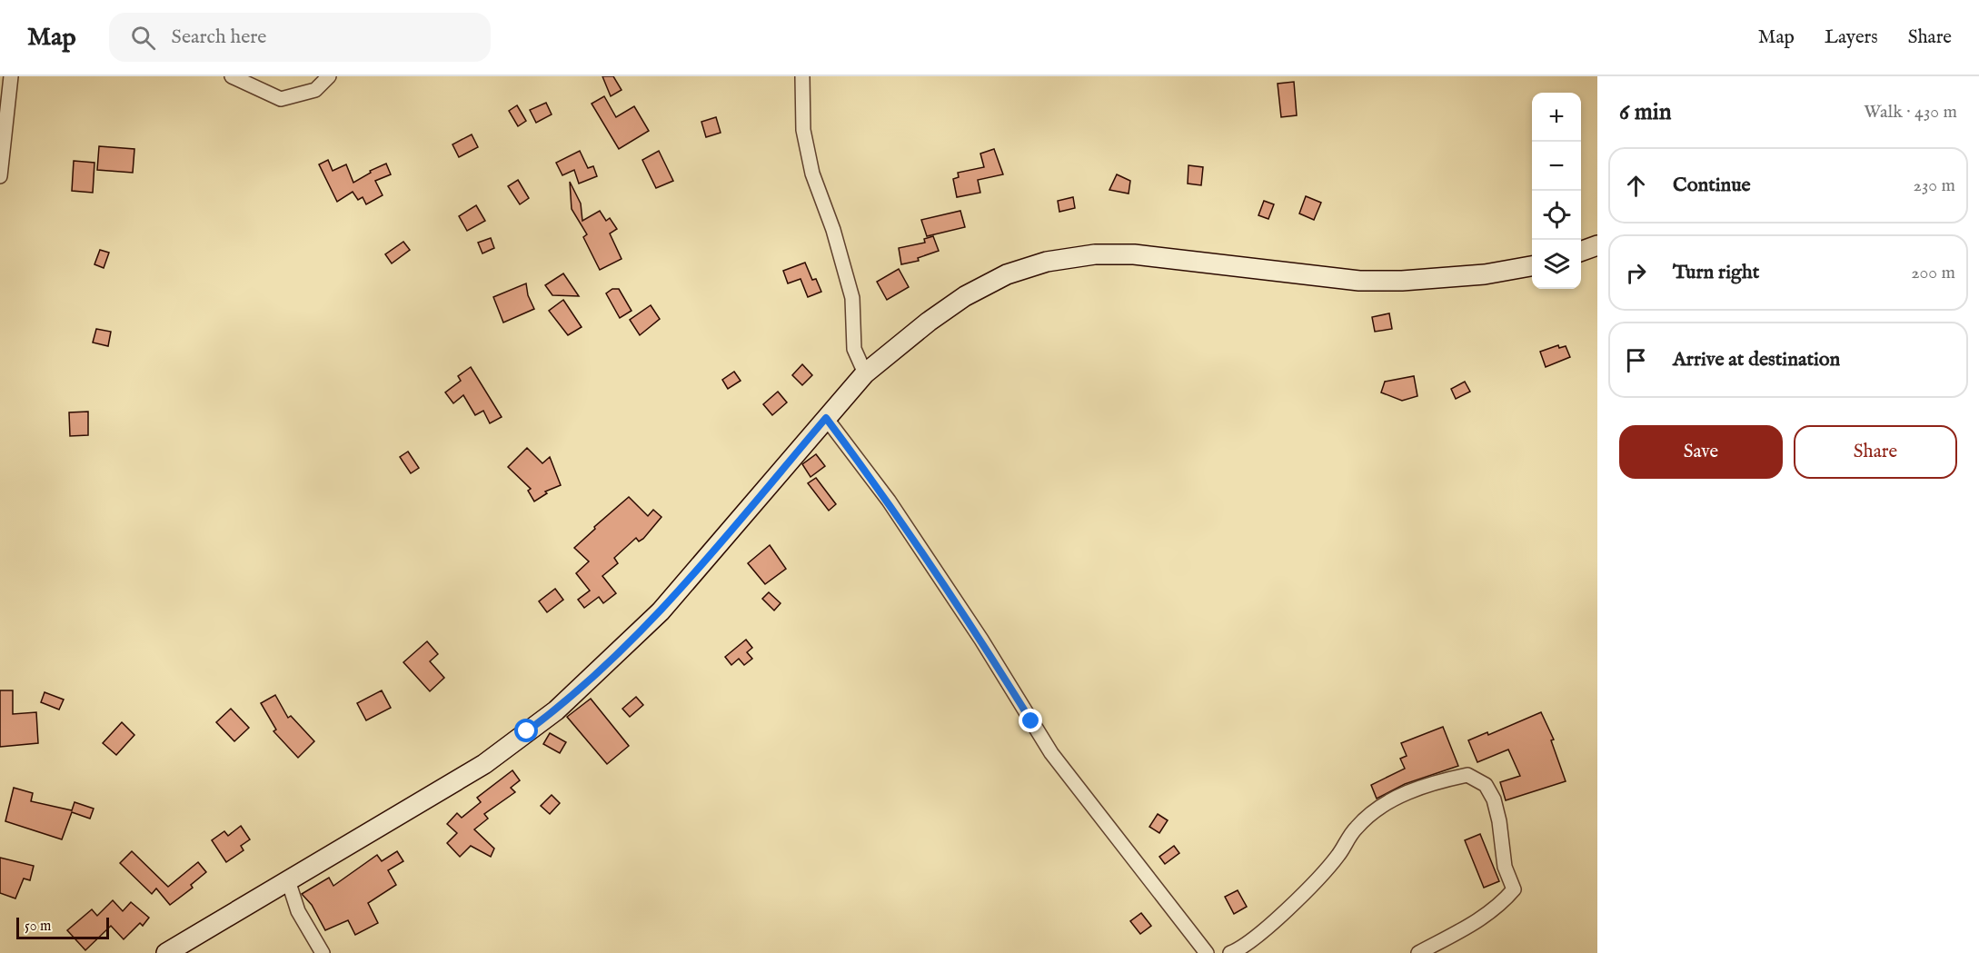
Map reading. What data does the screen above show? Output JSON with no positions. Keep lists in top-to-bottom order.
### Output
{
  "scale_bar": "50 m",
  "page": {
    "header": "Map",
    "search": "Search here",
    "nav": ["Map", "Layers", "Share"],
    "heading": ["6 min", "Walk · 430 m"],
    "map_buttons": ["+", "−"],
    "list": [
      ["Continue", "230 m"],
      ["Turn right", "200 m"],
      "Arrive at destination"
    ],
    "buttons": ["Save", "Share"],
    "scale": "50 m"
  }
}
